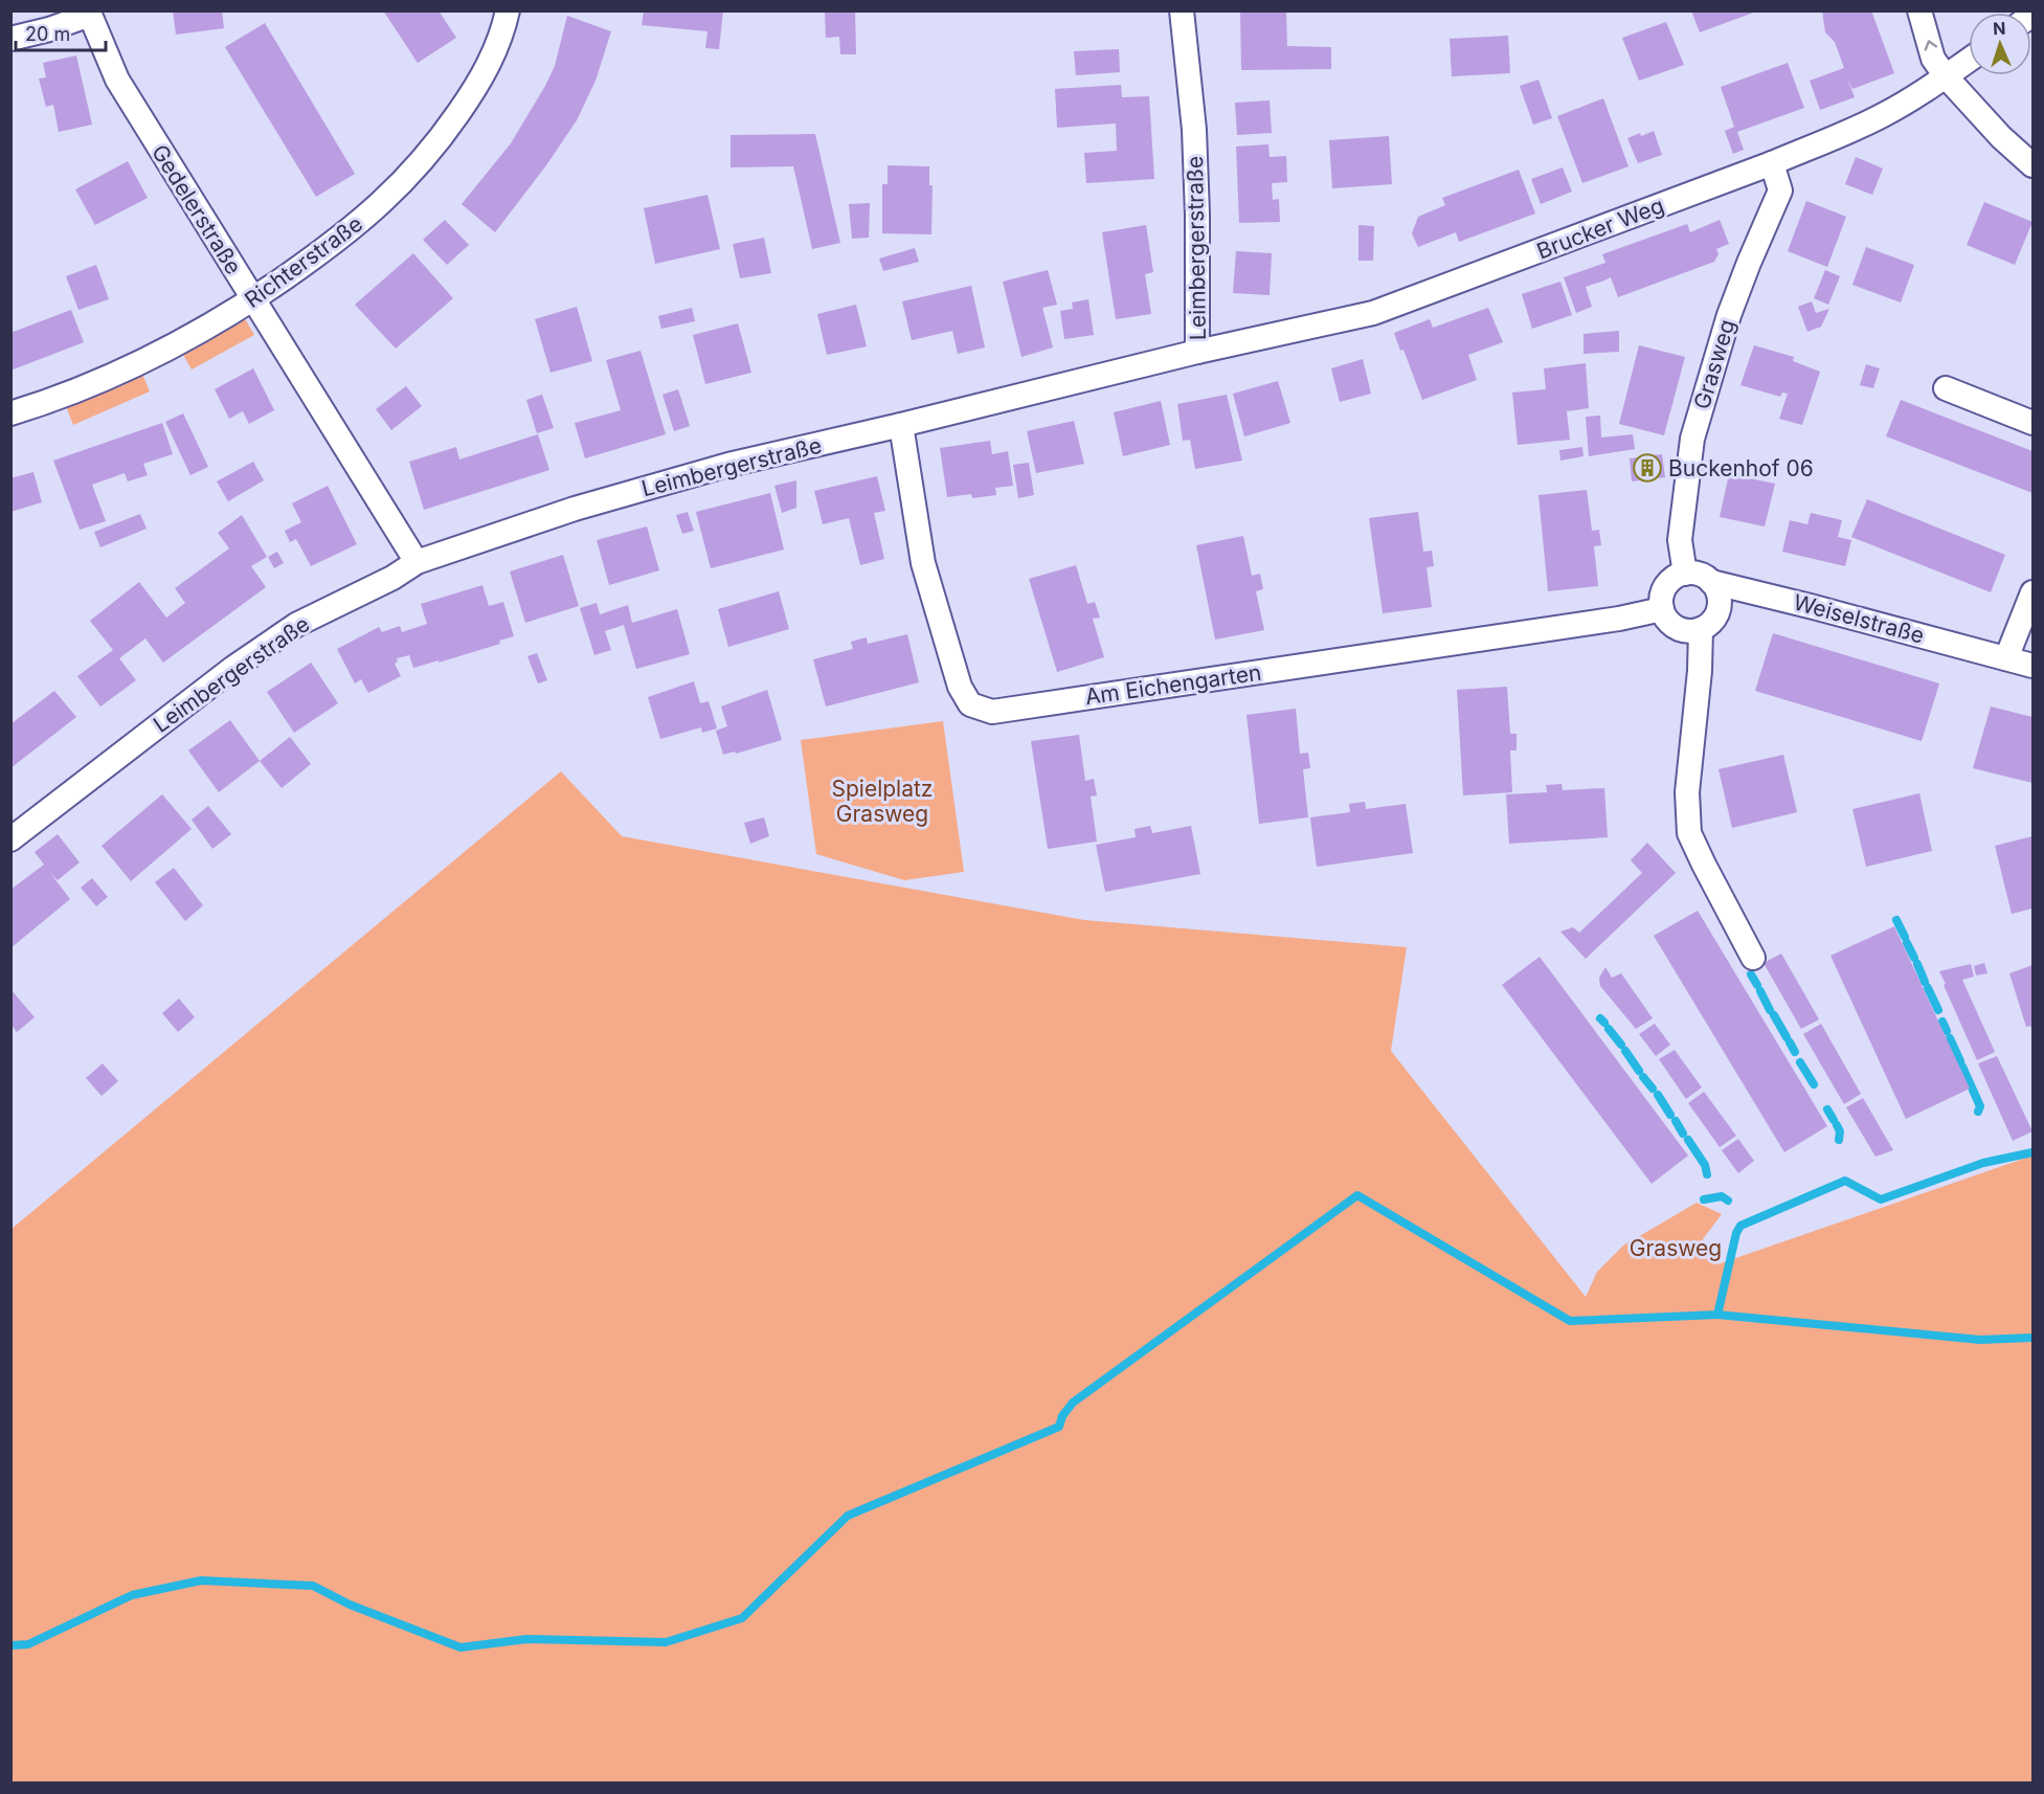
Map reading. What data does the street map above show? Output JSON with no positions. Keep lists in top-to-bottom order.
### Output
{
  "streets": {
    "street": [
      "Gedelerstraße",
      "Brucker Weg",
      "Leimbergerstraße",
      "Richterstraße",
      "Grasweg",
      "Weiselstraße",
      "Am Eichengarten"
    ]
  },
  "crossings": [
    ["Gedelerstraße", "Leimbergerstraße"],
    ["Gedelerstraße", "Richterstraße"],
    ["Brucker Weg", "Leimbergerstraße"],
    ["Brucker Weg", "Grasweg"],
    ["Leimbergerstraße", "Am Eichengarten"],
    ["Grasweg", "Weiselstraße"],
    ["Grasweg", "Am Eichengarten"],
    ["Weiselstraße", "Am Eichengarten"]
  ],
  "parks": ["Spielplatz Grasweg", "Grasweg"],
  "places": {
    "building": ["Buckenhof 06"]
  },
  "scale_bar": "20 m",
  "north": "top"
}
